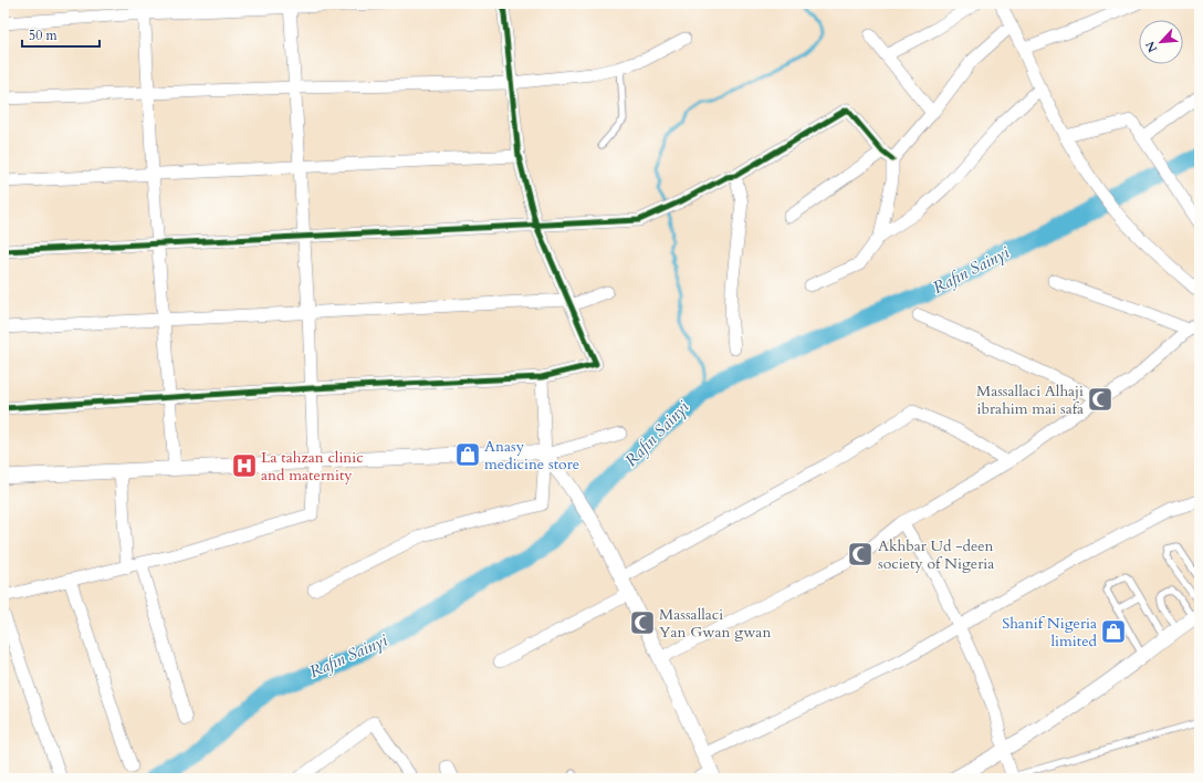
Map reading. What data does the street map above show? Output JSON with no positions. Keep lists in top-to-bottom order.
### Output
{
  "water": ["Rafin Sainyi"],
  "places": {
    "mosque": ["Massallaci Alhaji ibrahim mai safa", "Akhbar Ud -deen society of Nigeria", "Massallaci Yan Gwan gwan"],
    "shop": ["Anasy medicine store", "Shanif Nigeria limited"],
    "hospital": ["La tahzan clinic and maternity"]
  },
  "scale_bar": "50 m",
  "north": "bottom left"
}
